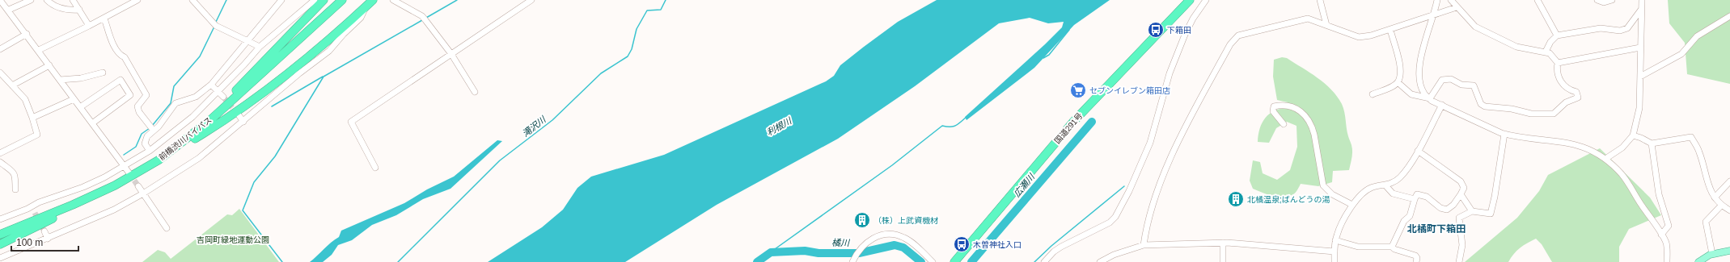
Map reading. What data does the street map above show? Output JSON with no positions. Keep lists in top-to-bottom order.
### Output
{
  "streets": {
    "highway": ["国道291号", "前橋渋川バイパス"]
  },
  "districts": ["北橘町下箱田"],
  "water": [
    "滝沢川",
    "利根川",
    "広瀬川",
    "橘川"
  ],
  "parks": ["吉岡町緑地運動公園"],
  "places": {
    "bus stop": ["下箱田", "木曽神社入口"],
    "supermarket": ["セブンイレブン箱田店"],
    "building": ["北橘温泉;ばんどうの湯", "（株）上武資機材"]
  },
  "scale_bar": "100 m"
}
